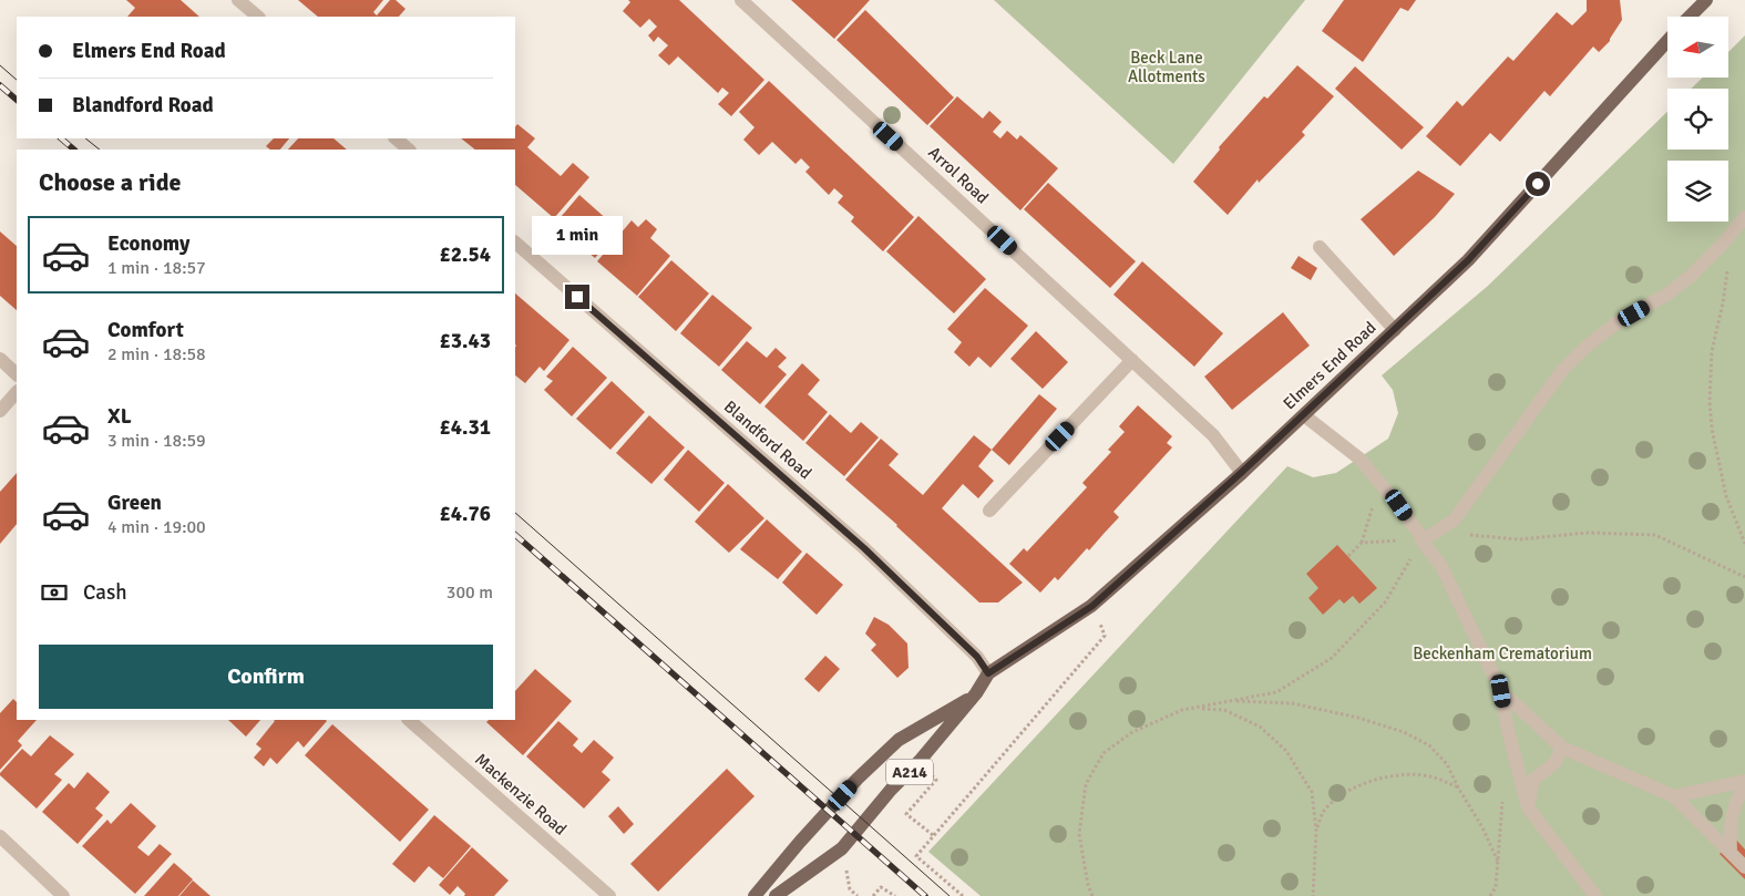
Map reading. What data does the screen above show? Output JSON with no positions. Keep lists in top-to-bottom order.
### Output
{
  "streets": {
    "main road": ["Elmers End Road", "A214"],
    "street": ["Arrol Road", "Blandford Road", "Mackenzie Road"]
  },
  "crossings": [
    ["Arrol Road", "Elmers End Road"],
    ["Elmers End Road", "Blandford Road"]
  ],
  "parks": ["Beck Lane Allotments", "Beckenham Crematorium"],
  "north": "left",
  "page": {
    "banner": ["Elmers End Road", "Blandford Road"],
    "heading": "Choose a ride",
    "bubble": "1 min",
    "list": [
      {
        "name": "Economy",
        "note": "1 min · 18:57",
        "value": "£2.54"
      },
      {
        "name": "Comfort",
        "note": "2 min · 18:58",
        "value": "£3.43"
      },
      {
        "name": "XL",
        "note": "3 min · 18:59",
        "value": "£4.31"
      },
      {
        "name": "Green",
        "note": "4 min · 19:00",
        "value": "£4.76"
      }
    ],
    "pay": ["Cash", "300 m"],
    "buttons": "Confirm"
  }
}
